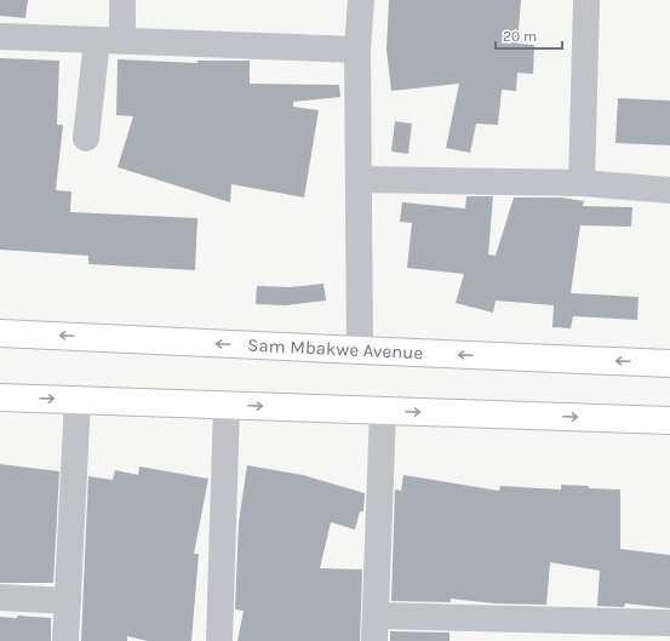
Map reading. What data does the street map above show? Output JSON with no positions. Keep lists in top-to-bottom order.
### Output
{
  "streets": {
    "main road": ["Sam Mbakwe Avenue"]
  },
  "scale_bar": "20 m"
}
